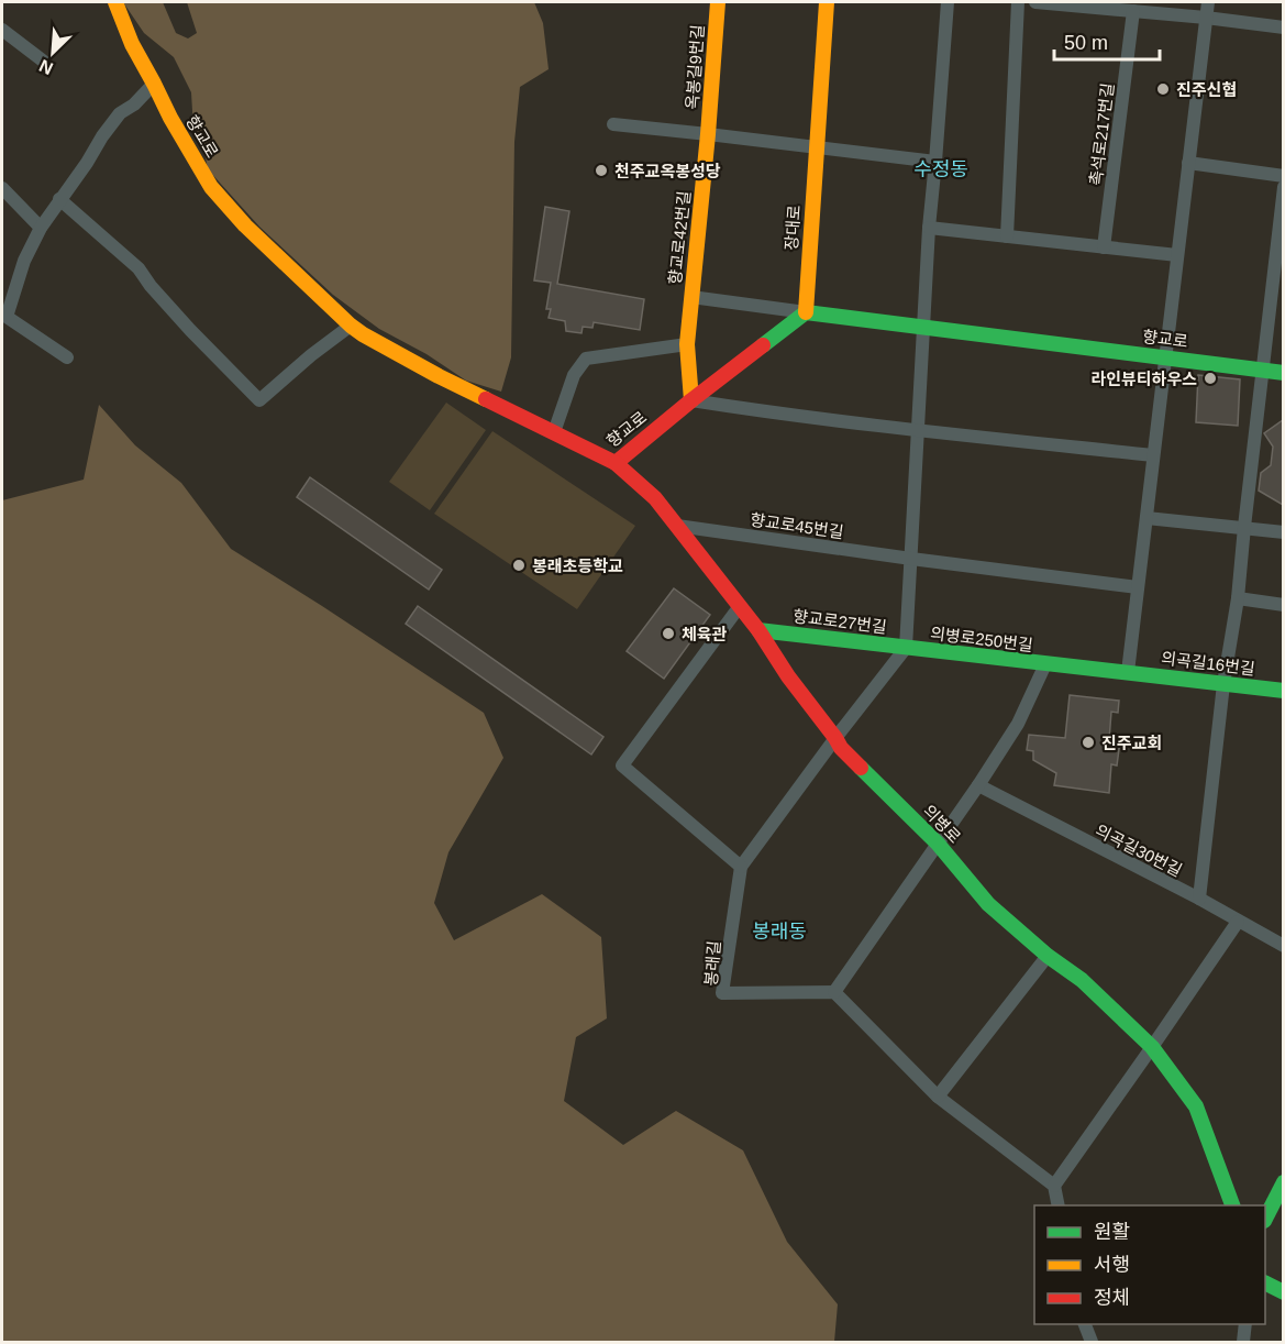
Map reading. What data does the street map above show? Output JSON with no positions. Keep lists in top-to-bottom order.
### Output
{
  "streets": {
    "street": [
      "옥봉길9번길",
      "촉석로217번길",
      "향교로",
      "장대로",
      "향교로42번길",
      "향교로45번길",
      "향교로27번길",
      "의병로250번길",
      "의곡길16번길",
      "의병로",
      "의곡길30번길",
      "봉래길"
    ]
  },
  "crossings": [
    ["옥봉길9번길", "향교로42번길"],
    ["향교로", "장대로"],
    ["향교로", "향교로42번길"],
    ["향교로", "향교로27번길"],
    ["향교로", "의병로"],
    ["향교로45번길", "향교로27번길"],
    ["향교로45번길", "의병로"],
    ["향교로27번길", "의병로250번길"],
    ["향교로27번길", "의병로"],
    ["의병로250번길", "의곡길16번길"],
    ["의병로250번길", "의병로"],
    ["의병로250번길", "봉래길"]
  ],
  "districts": ["수정동", "봉래동"],
  "places": [
    "진주신협",
    "천주교옥봉성당",
    "라인뷰티하우스",
    "봉래초등학교",
    "체육관",
    "진주교회"
  ],
  "legend": ["원활", "서행", "정체"],
  "scale_bar": "50 m",
  "north": "bottom left"
}
